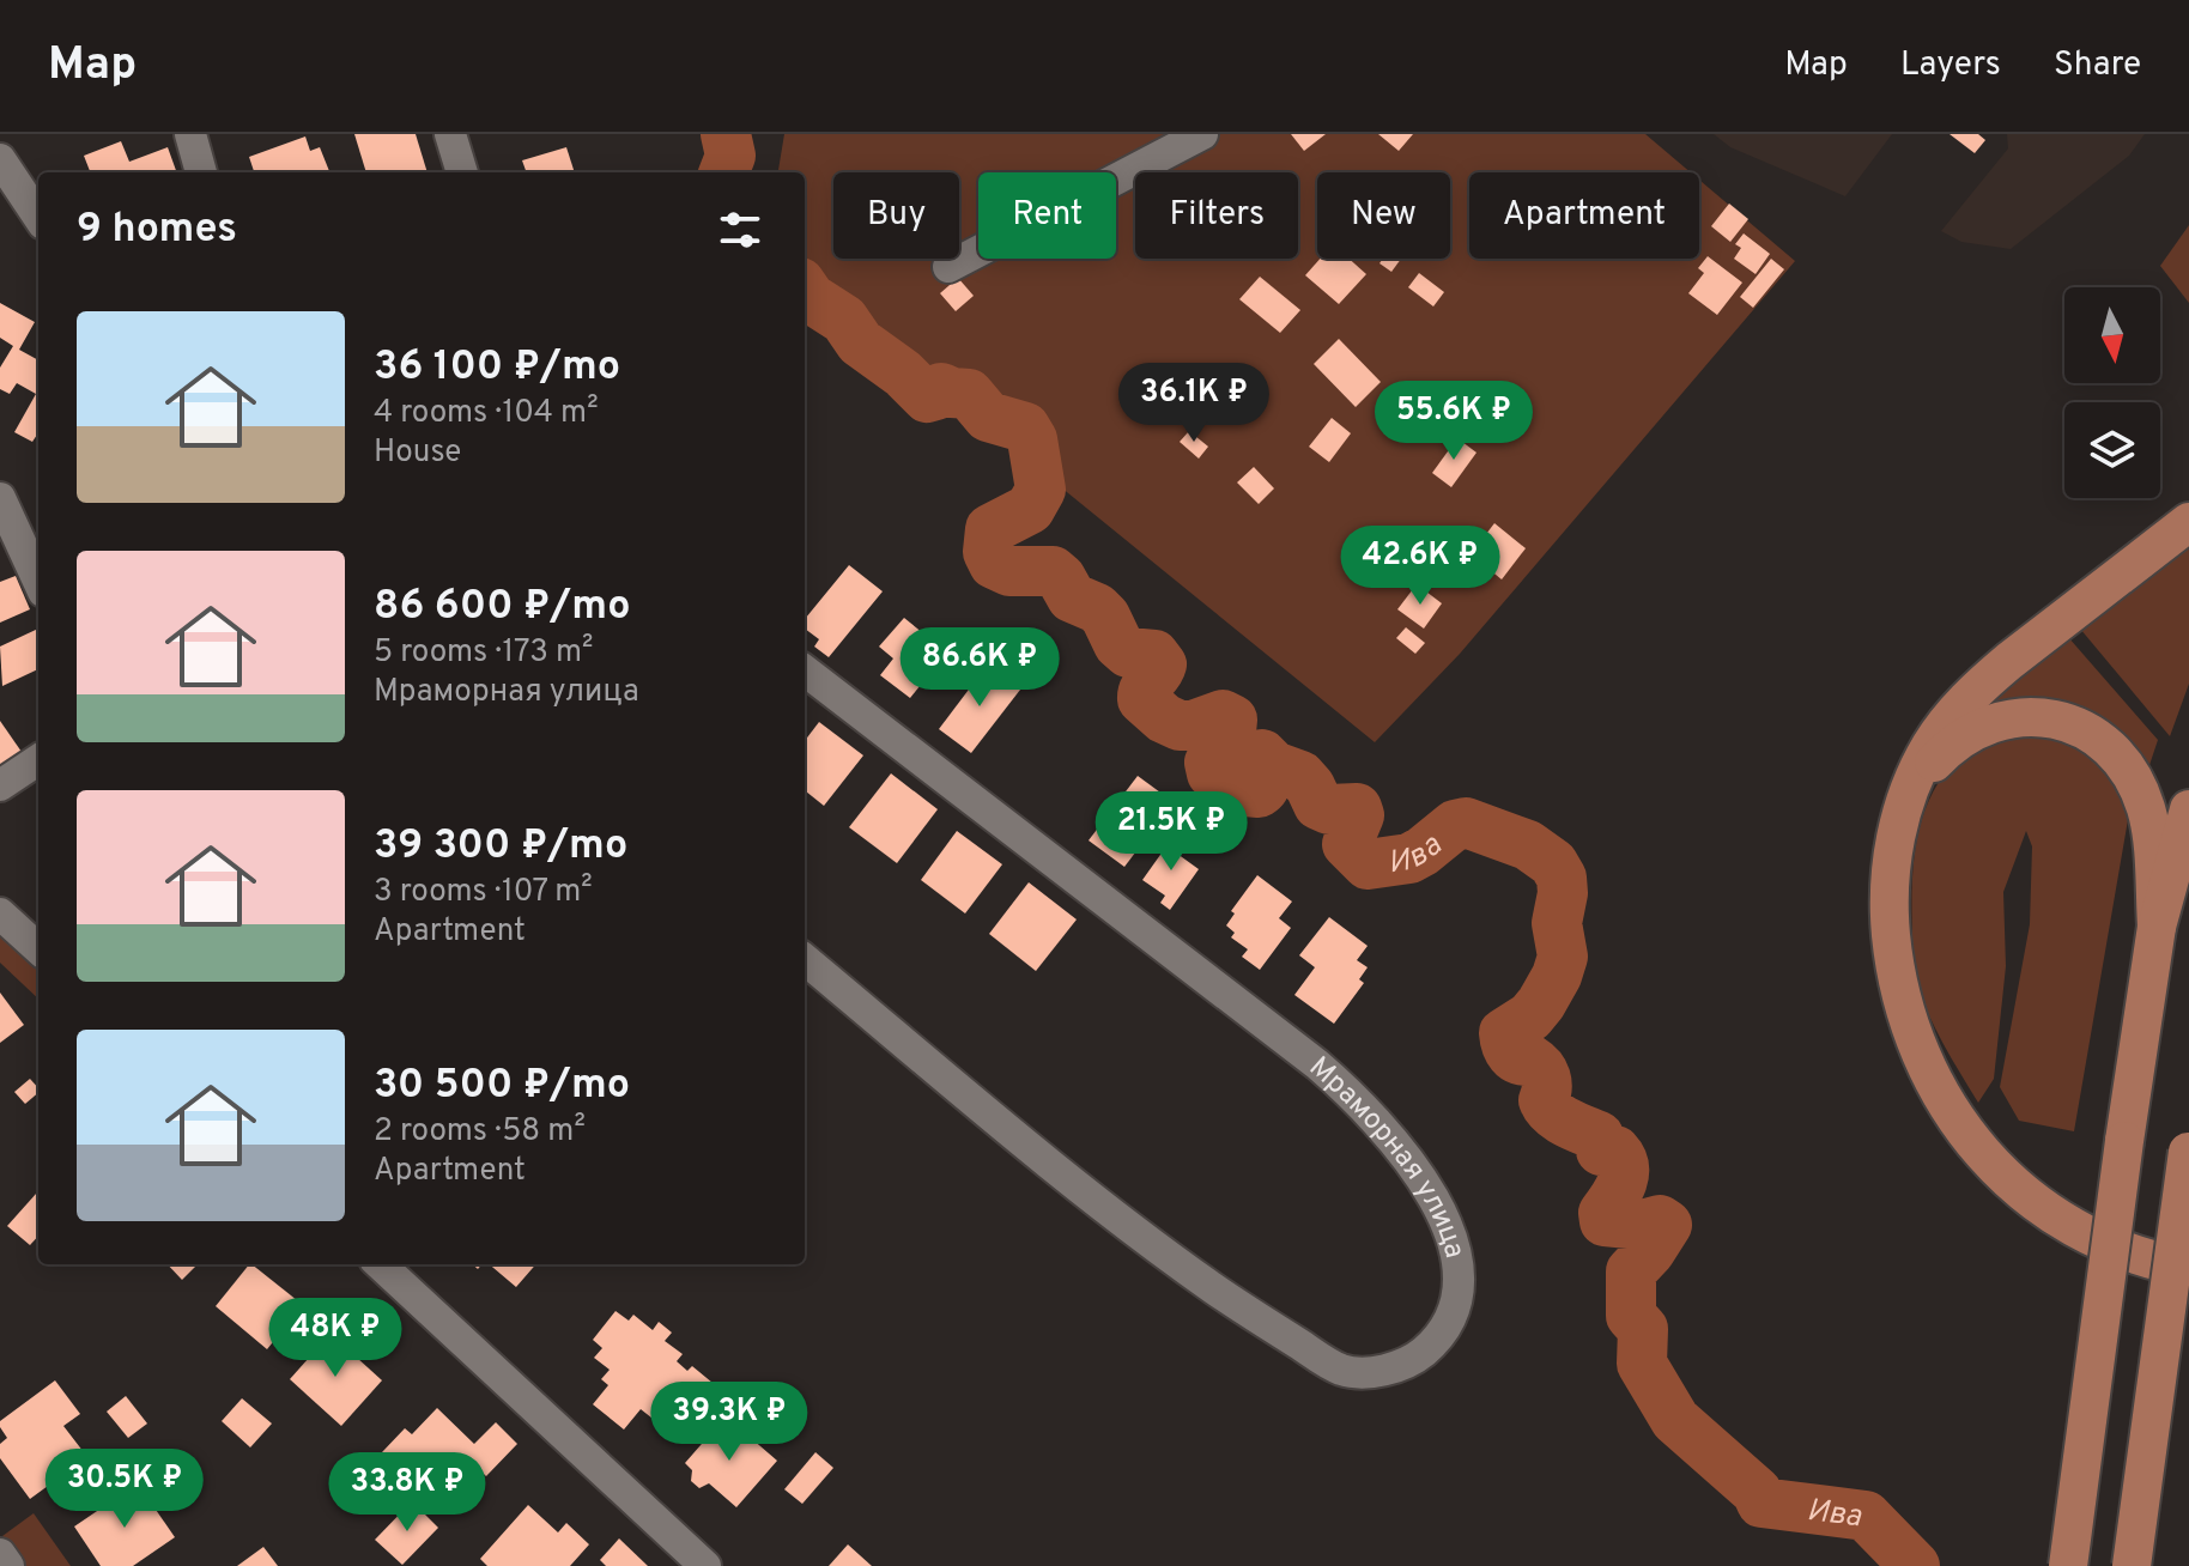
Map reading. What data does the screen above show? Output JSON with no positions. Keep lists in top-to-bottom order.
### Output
{
  "streets": {
    "street": ["Мраморная улица"]
  },
  "water": ["Ива"],
  "north": "bottom",
  "page": {
    "header": "Map",
    "nav": ["Map", "Layers", "Share"],
    "chip": [
      "Buy",
      "Rent",
      "Filters",
      "New",
      "Apartment"
    ],
    "heading": "9 homes",
    "list": [
      {
        "name": "36 100 ₽/mo",
        "note": "4 rooms · 104 m² · House"
      },
      {
        "name": "86 600 ₽/mo",
        "note": "5 rooms · 173 m² · Мраморная улица"
      },
      {
        "name": "39 300 ₽/mo",
        "note": "3 rooms · 107 m² · Apartment"
      },
      {
        "name": "30 500 ₽/mo",
        "note": "2 rooms · 58 m² · Apartment"
      }
    ],
    "price": [
      "36.1K ₽",
      "55.6K ₽",
      "42.6K ₽",
      "86.6K ₽",
      "21.5K ₽",
      "48K ₽",
      "39.3K ₽",
      "30.5K ₽",
      "33.8K ₽"
    ]
  }
}
